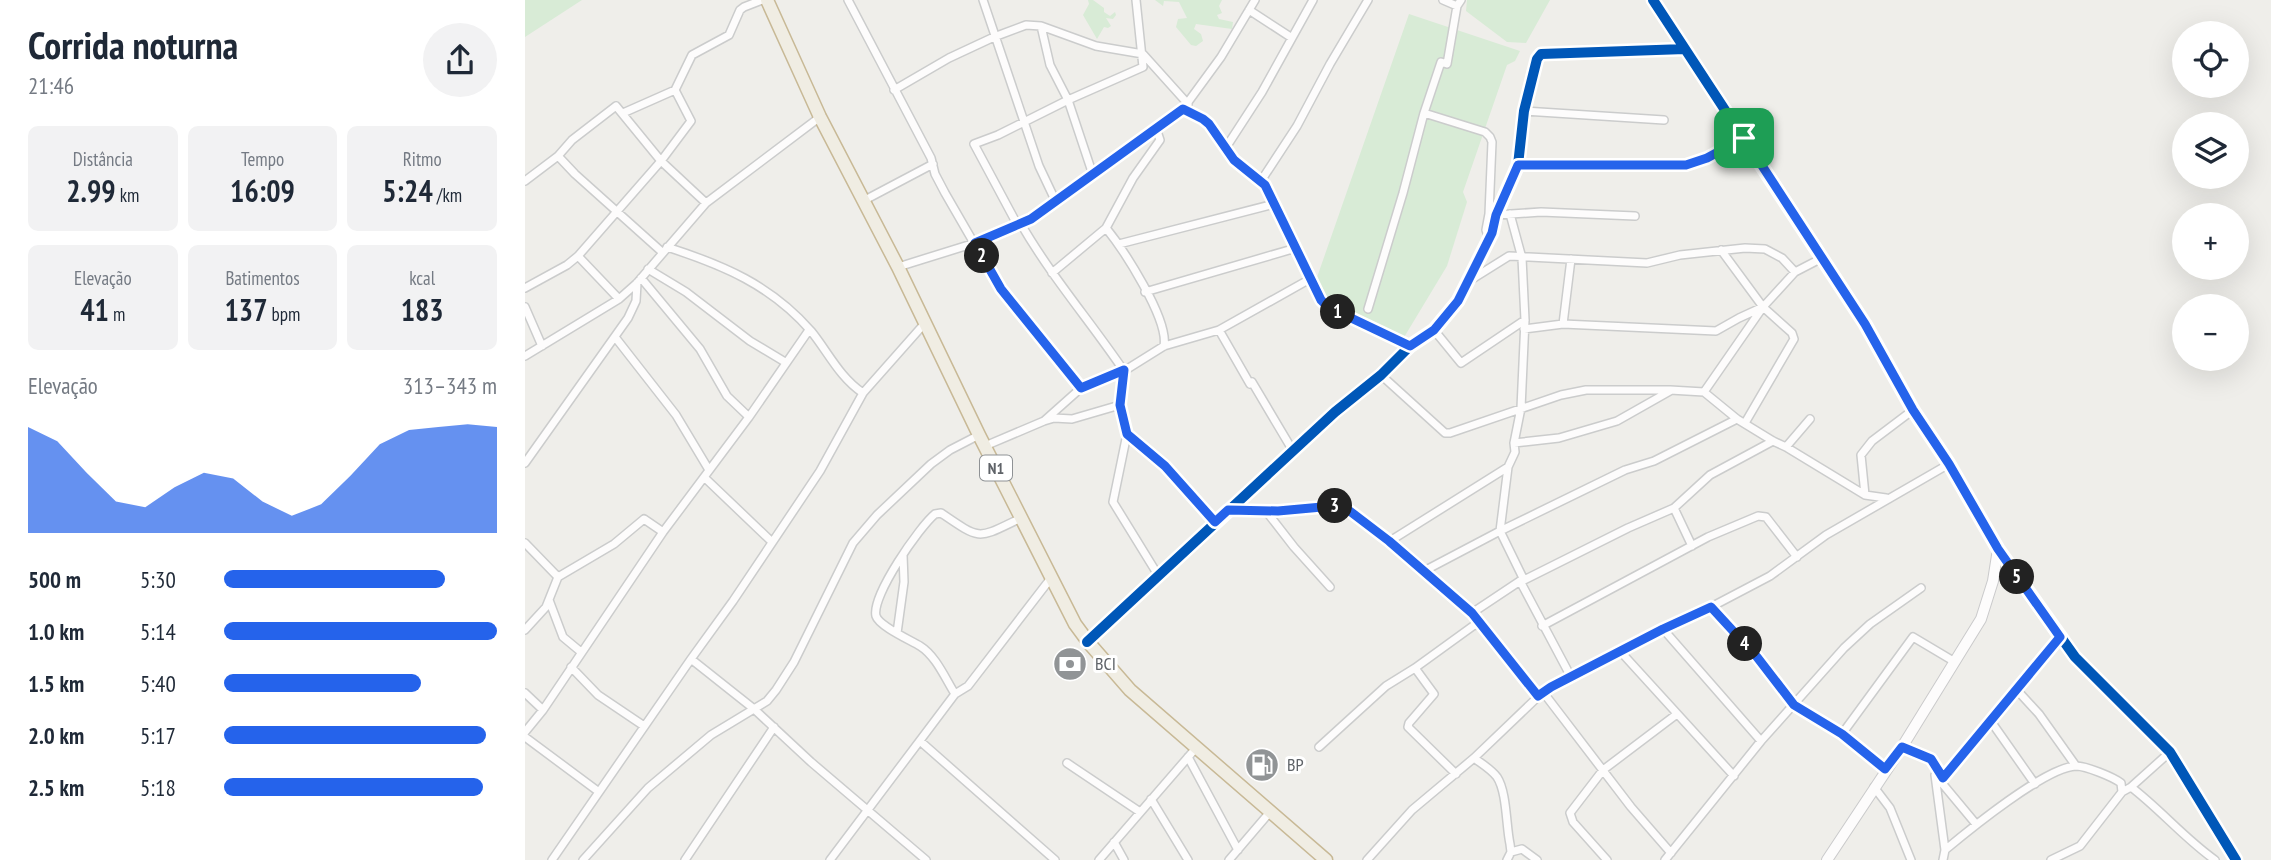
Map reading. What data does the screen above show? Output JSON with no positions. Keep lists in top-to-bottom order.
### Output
{
  "streets": {
    "highway": ["N1"]
  },
  "places": {
    "bank": ["BCI"],
    "fuel station": ["BP"]
  },
  "page": {
    "heading": ["Corrida noturna", "21:46"],
    "map_buttons": ["+", "−"],
    "stats": [
      ["Distância", "2.99 km"],
      ["Tempo", "16:09"],
      ["Ritmo", "5:24 /km"],
      ["Elevação", "41 m"],
      ["Batimentos", "137 bpm"],
      ["kcal", "183"]
    ],
    "pins": [
      "2",
      "1",
      "3",
      "5",
      "4"
    ],
    "chart": ["Elevação", "313–343 m"],
    "list": [
      {
        "name": "500 m",
        "note": "5:30"
      },
      {
        "name": "1.0 km",
        "note": "5:14"
      },
      {
        "name": "1.5 km",
        "note": "5:40"
      },
      {
        "name": "2.0 km",
        "note": "5:17"
      },
      {
        "name": "2.5 km",
        "note": "5:18"
      }
    ]
  }
}
